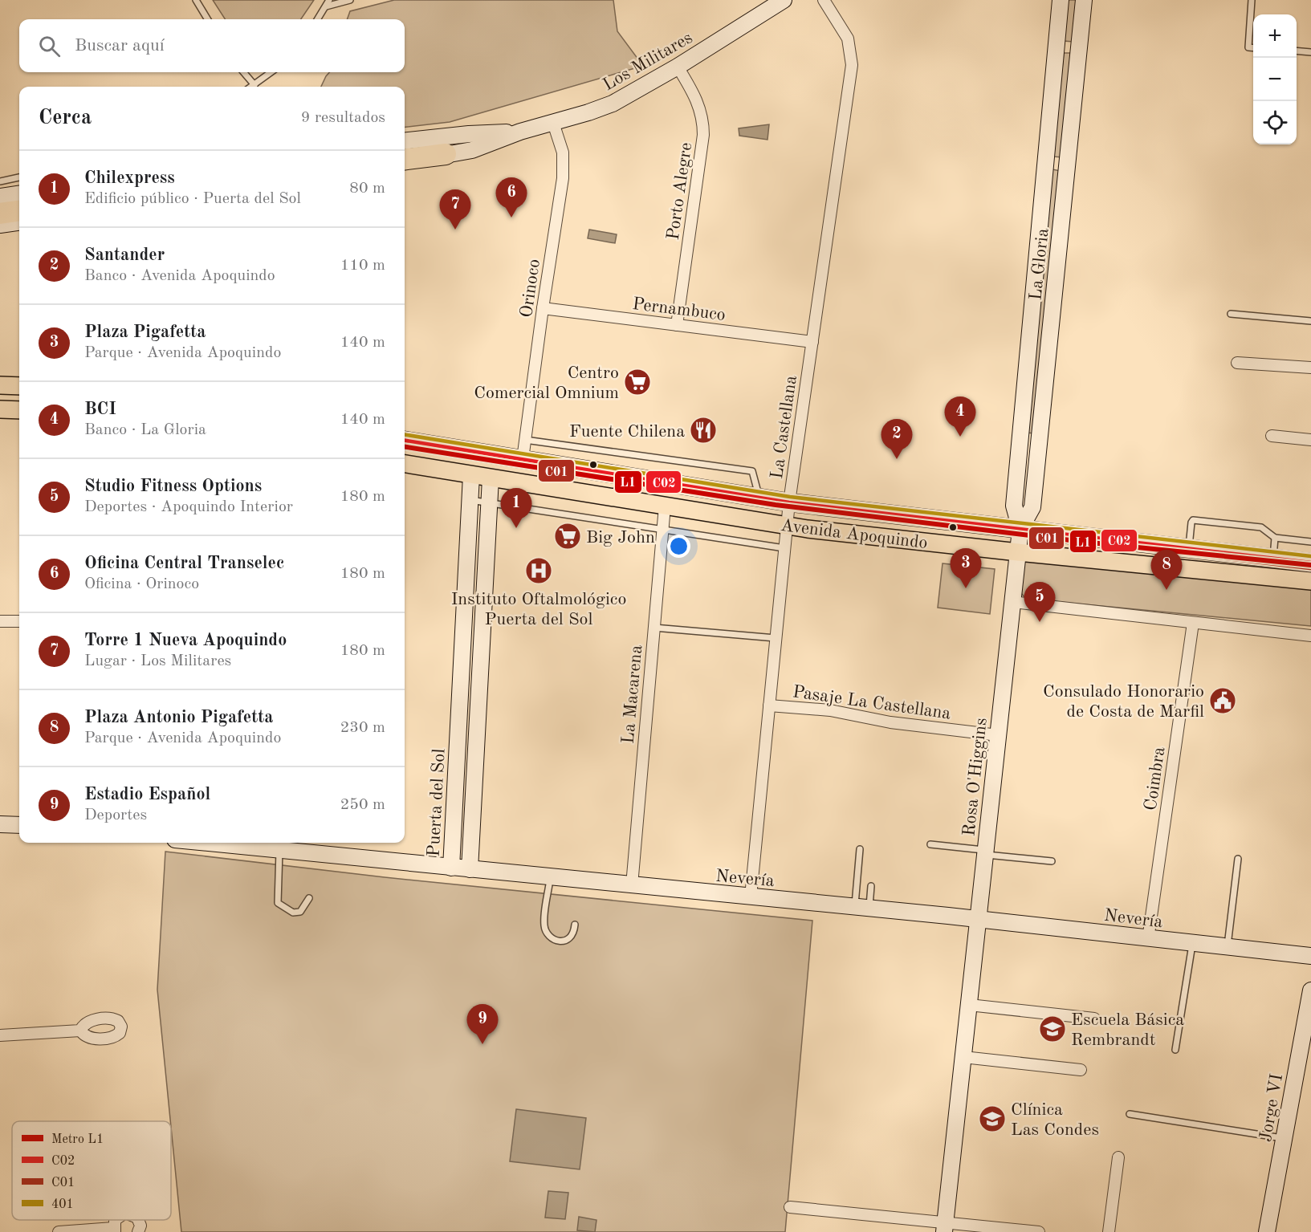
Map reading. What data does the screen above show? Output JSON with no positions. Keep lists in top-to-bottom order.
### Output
{
  "streets": {
    "main road": ["Avenida Apoquindo"],
    "street": [
      "Los Militares",
      "Porto Alegre",
      "La Gloria",
      "Orinoco",
      "Pernambuco",
      "La Castellana",
      "La Macarena",
      "Pasaje La Castellana",
      "Rosa O'Higgins",
      "Coimbra",
      "Puerta del Sol",
      "Nevería",
      "Jorge VI"
    ]
  },
  "crossings": [
    ["Los Militares", "Porto Alegre"],
    ["Los Militares", "Orinoco"],
    ["Porto Alegre", "Pernambuco"],
    ["La Gloria", "Avenida Apoquindo"],
    ["La Gloria", "Rosa O'Higgins"],
    ["Orinoco", "Pernambuco"],
    ["Orinoco", "Avenida Apoquindo"],
    ["Pernambuco", "La Castellana"],
    ["La Castellana", "Avenida Apoquindo"],
    ["La Castellana", "Pasaje La Castellana"],
    ["La Castellana", "Nevería"],
    ["Avenida Apoquindo", "La Macarena"],
    ["Avenida Apoquindo", "Rosa O'Higgins"],
    ["Avenida Apoquindo", "Puerta del Sol"],
    ["La Macarena", "Nevería"],
    ["Pasaje La Castellana", "Rosa O'Higgins"],
    ["Rosa O'Higgins", "Nevería"],
    ["Coimbra", "Nevería"],
    ["Puerta del Sol", "Nevería"]
  ],
  "places": {
    "supermarket": ["Centro Comercial Omnium", "Big John"],
    "restaurant": ["Fuente Chilena"],
    "hospital": ["Instituto Oftalmológico Puerta del Sol"],
    "public building": ["Consulado Honorario de Costa de Marfil"],
    "school or university": ["Escuela Básica Rembrandt", "Clínica Las Condes"]
  },
  "lines": [
    "transit line 401",
    "transit line C02",
    "metro line L1",
    "transit line C01"
  ],
  "legend": [
    "Metro L1",
    "C02",
    "C01",
    "401"
  ],
  "page": {
    "map_buttons": ["+", "−"],
    "search": "Buscar aquí",
    "heading": ["Cerca", "9 resultados"],
    "list": [
      {
        "mark": "1",
        "name": "Chilexpress",
        "note": "Edificio público · Puerta del Sol",
        "value": "80 m"
      },
      {
        "mark": "2",
        "name": "Santander",
        "note": "Banco · Avenida Apoquindo",
        "value": "110 m"
      },
      {
        "mark": "3",
        "name": "Plaza Pigafetta",
        "note": "Parque · Avenida Apoquindo",
        "value": "140 m"
      },
      {
        "mark": "4",
        "name": "BCI",
        "note": "Banco · La Gloria",
        "value": "140 m"
      },
      {
        "mark": "5",
        "name": "Studio Fitness Options",
        "note": "Deportes · Apoquindo Interior",
        "value": "180 m"
      },
      {
        "mark": "6",
        "name": "Oficina Central Transelec",
        "note": "Oficina · Orinoco",
        "value": "180 m"
      },
      {
        "mark": "7",
        "name": "Torre 1 Nueva Apoquindo",
        "note": "Lugar · Los Militares",
        "value": "180 m"
      },
      {
        "mark": "8",
        "name": "Plaza Antonio Pigafetta",
        "note": "Parque · Avenida Apoquindo",
        "value": "230 m"
      },
      {
        "mark": "9",
        "name": "Estadio Español",
        "note": "Deportes",
        "value": "250 m"
      }
    ],
    "pins": [
      "6",
      "7",
      "4",
      "2",
      "1",
      "3",
      "8",
      "5",
      "9"
    ]
  }
}
